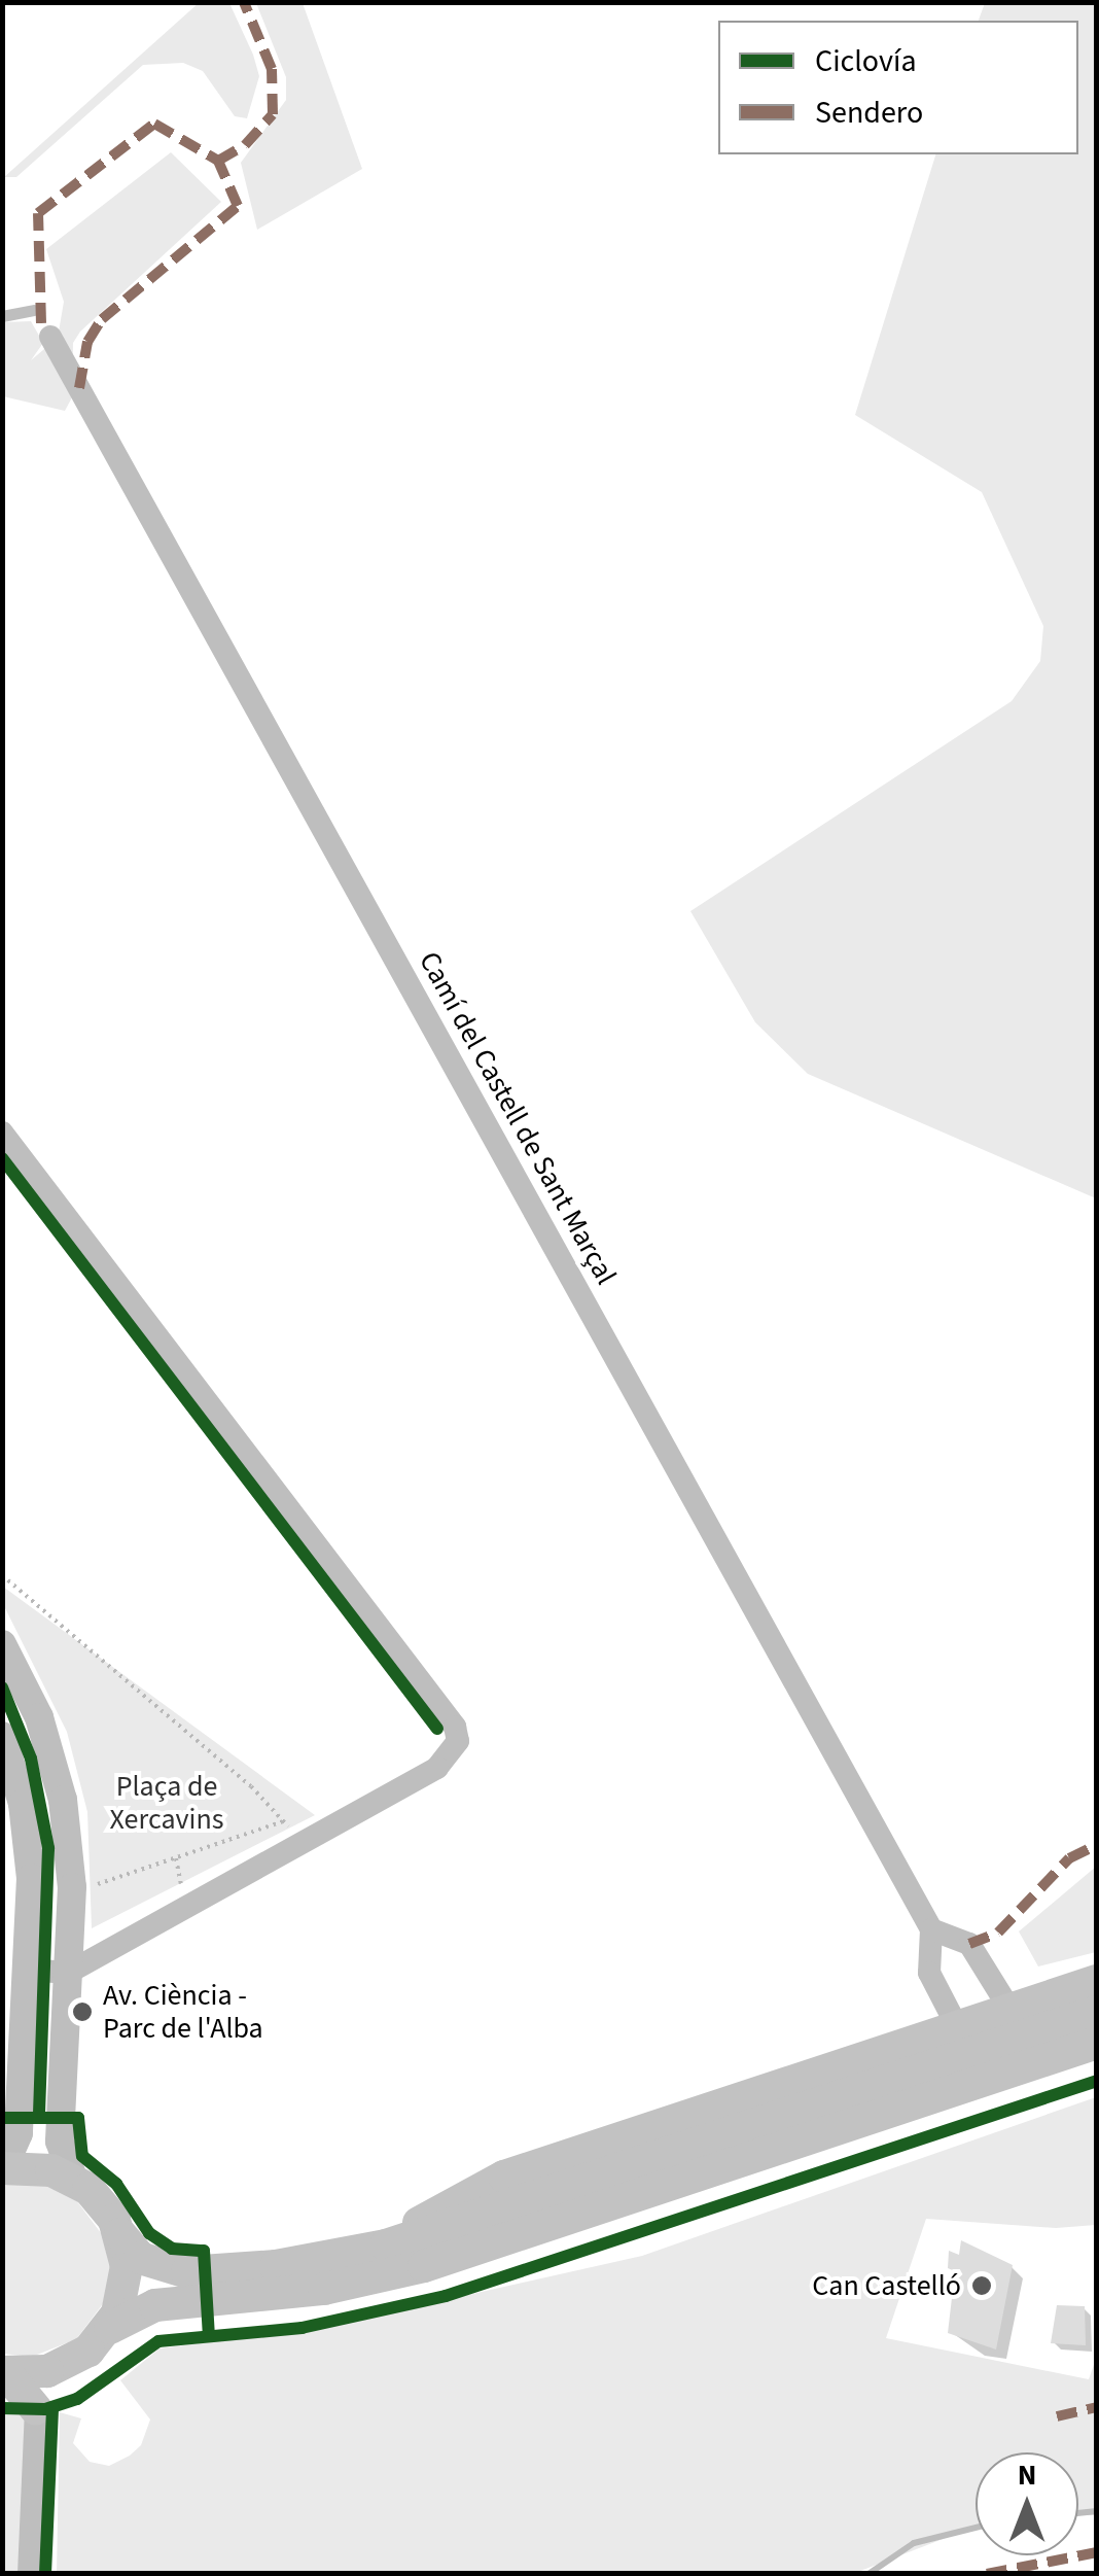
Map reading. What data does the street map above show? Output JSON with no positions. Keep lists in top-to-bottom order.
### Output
{
  "streets": {
    "street": ["Camí del Castell de Sant Marçal"]
  },
  "parks": ["Plaça de Xercavins"],
  "places": ["Av. Ciència - Parc de l'Alba", "Can Castelló"],
  "legend": ["Ciclovía", "Sendero"],
  "north": "top"
}
